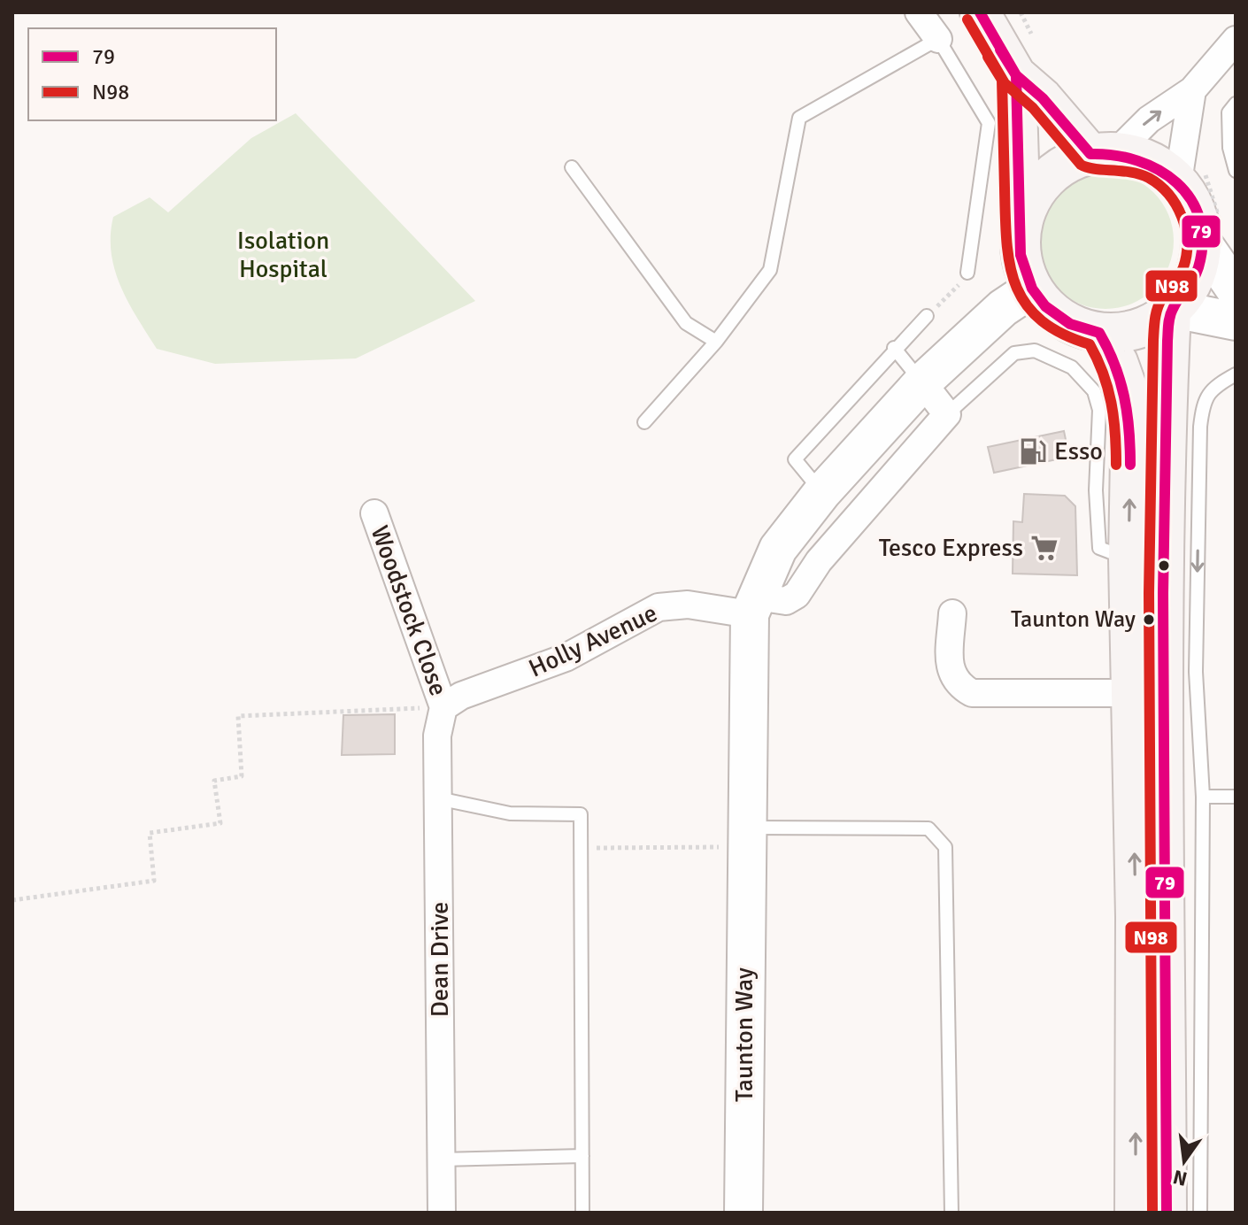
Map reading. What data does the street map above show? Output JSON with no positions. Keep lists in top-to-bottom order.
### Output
{
  "streets": {
    "street": [
      "Woodstock Close",
      "Holly Avenue",
      "Dean Drive",
      "Taunton Way"
    ]
  },
  "crossings": [
    ["Woodstock Close", "Holly Avenue"],
    ["Woodstock Close", "Dean Drive"],
    ["Holly Avenue", "Dean Drive"],
    ["Holly Avenue", "Taunton Way"]
  ],
  "parks": ["Isolation Hospital"],
  "places": {
    "fuel station": ["Esso"],
    "supermarket": ["Tesco Express"],
    "other": ["Taunton Way"]
  },
  "lines": ["transit line 79", "transit line N98"],
  "legend": ["79", "N98"],
  "north": "bottom"
}
